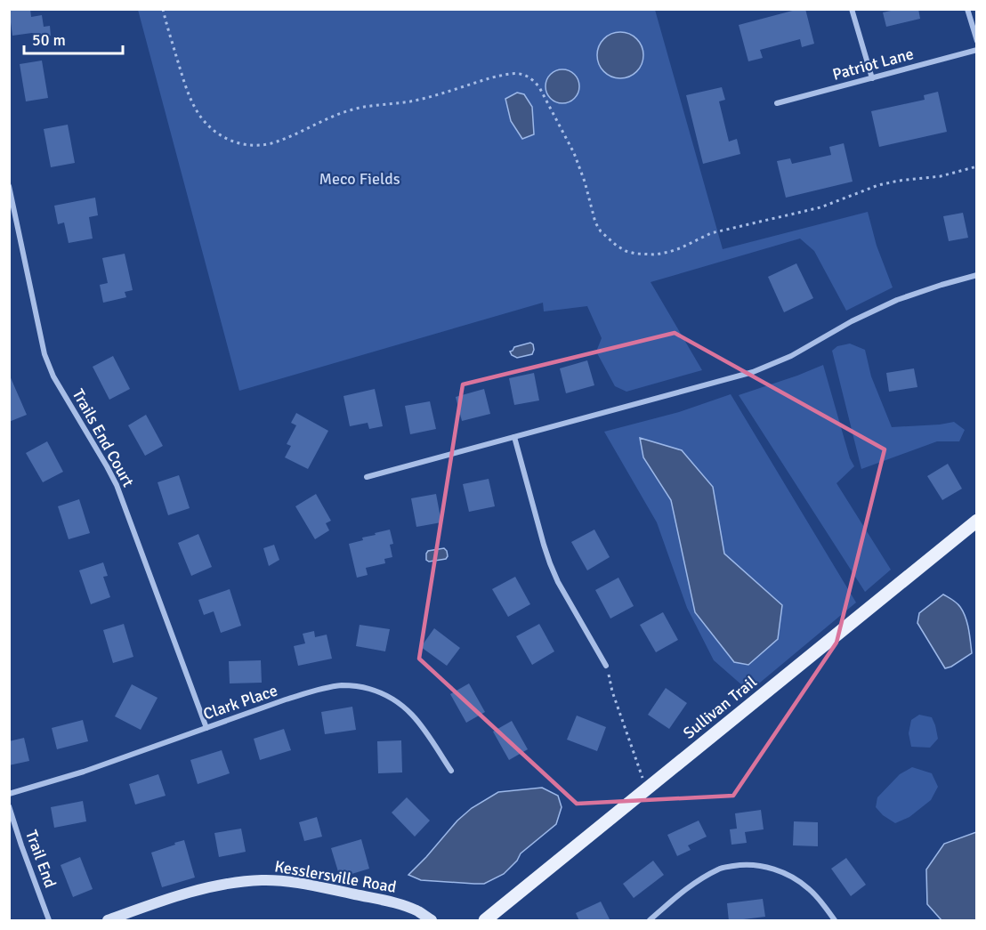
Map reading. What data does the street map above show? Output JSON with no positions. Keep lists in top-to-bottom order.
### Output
{
  "streets": {
    "main road": ["Sullivan Trail", "Kesslersville Road"],
    "street": [
      "Patriot Lane",
      "Trails End Court",
      "Clark Place",
      "Trail End"
    ]
  },
  "crossings": [
    ["Trails End Court", "Clark Place"]
  ],
  "parks": ["Meco Fields"],
  "scale_bar": "50 m"
}
